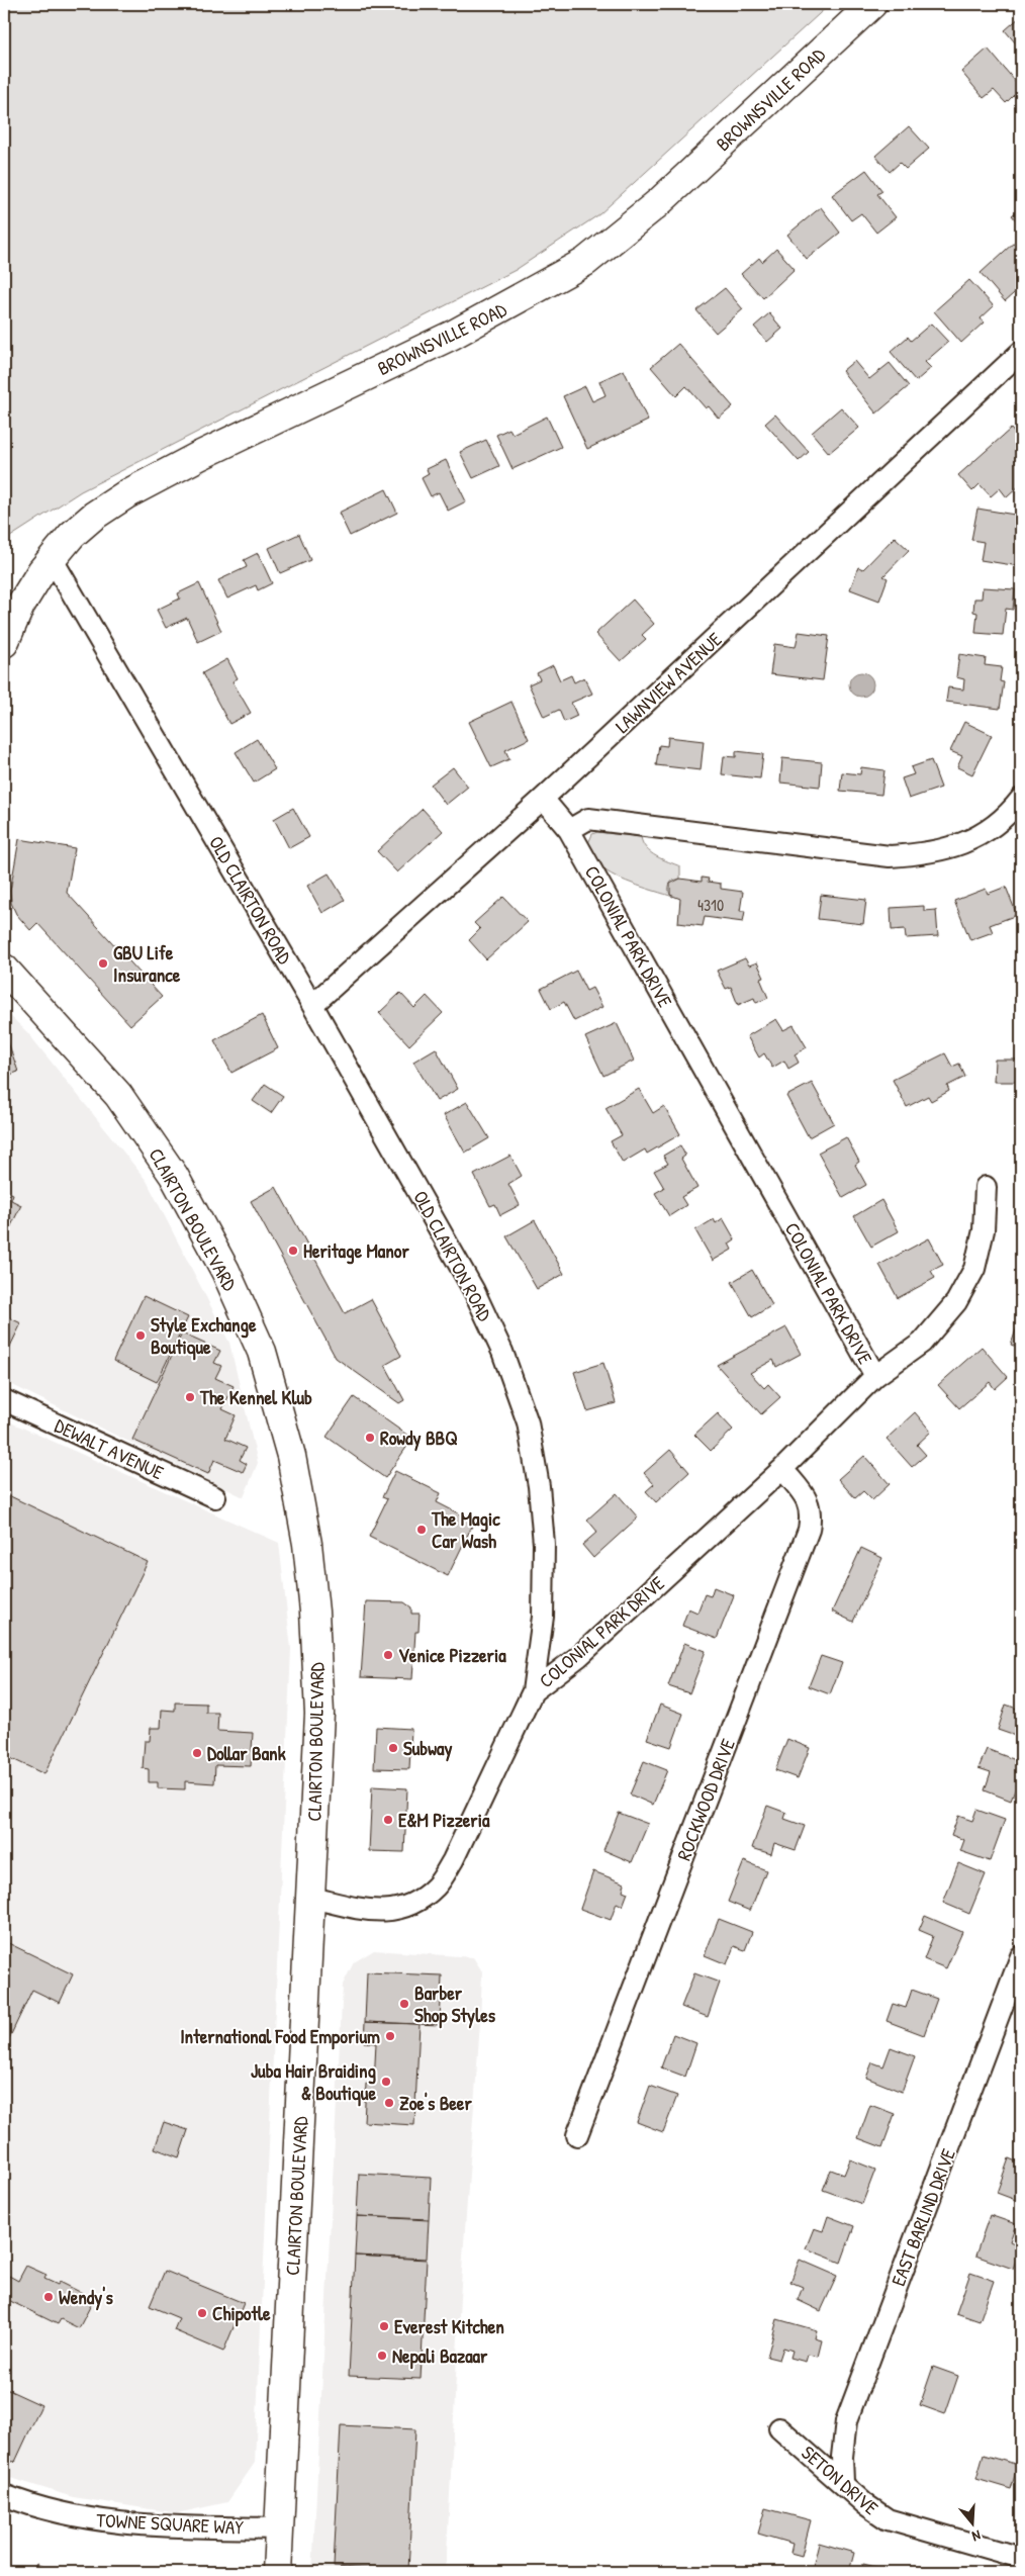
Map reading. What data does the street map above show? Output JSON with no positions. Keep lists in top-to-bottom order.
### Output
{
  "streets": {
    "main road": ["BROWNSVILLE ROAD", "CLAIRTON BOULEVARD"],
    "street": [
      "LAWNVIEW AVENUE",
      "OLD CLAIRTON ROAD",
      "COLONIAL PARK DRIVE",
      "DEWALT AVENUE",
      "ROCKWOOD DRIVE",
      "EAST BARLIND DRIVE",
      "SETON DRIVE",
      "TOWNE SQUARE WAY"
    ]
  },
  "crossings": [
    ["BROWNSVILLE ROAD", "OLD CLAIRTON ROAD"],
    ["LAWNVIEW AVENUE", "OLD CLAIRTON ROAD"],
    ["LAWNVIEW AVENUE", "COLONIAL PARK DRIVE"],
    ["OLD CLAIRTON ROAD", "COLONIAL PARK DRIVE"],
    ["OLD CLAIRTON ROAD", "CLAIRTON BOULEVARD"],
    ["COLONIAL PARK DRIVE", "ROCKWOOD DRIVE"],
    ["CLAIRTON BOULEVARD", "TOWNE SQUARE WAY"],
    ["EAST BARLIND DRIVE", "SETON DRIVE"]
  ],
  "places": [
    "GBU Life Insurance",
    "Heritage Manor",
    "Style Exchange Boutique",
    "The Kennel Klub",
    "Rowdy BBQ",
    "The Magic Car Wash",
    "Venice Pizzeria",
    "Subway",
    "Dollar Bank",
    "E&M Pizzeria",
    "Barber Shop Styles",
    "International Food Emporium",
    "Juba Hair Braiding & Boutique",
    "Zoe's Beer",
    "Wendy's",
    "Chipotle",
    "Everest Kitchen",
    "Nepali Bazaar"
  ],
  "house_numbers": ["4310"],
  "north": "bottom"
}
